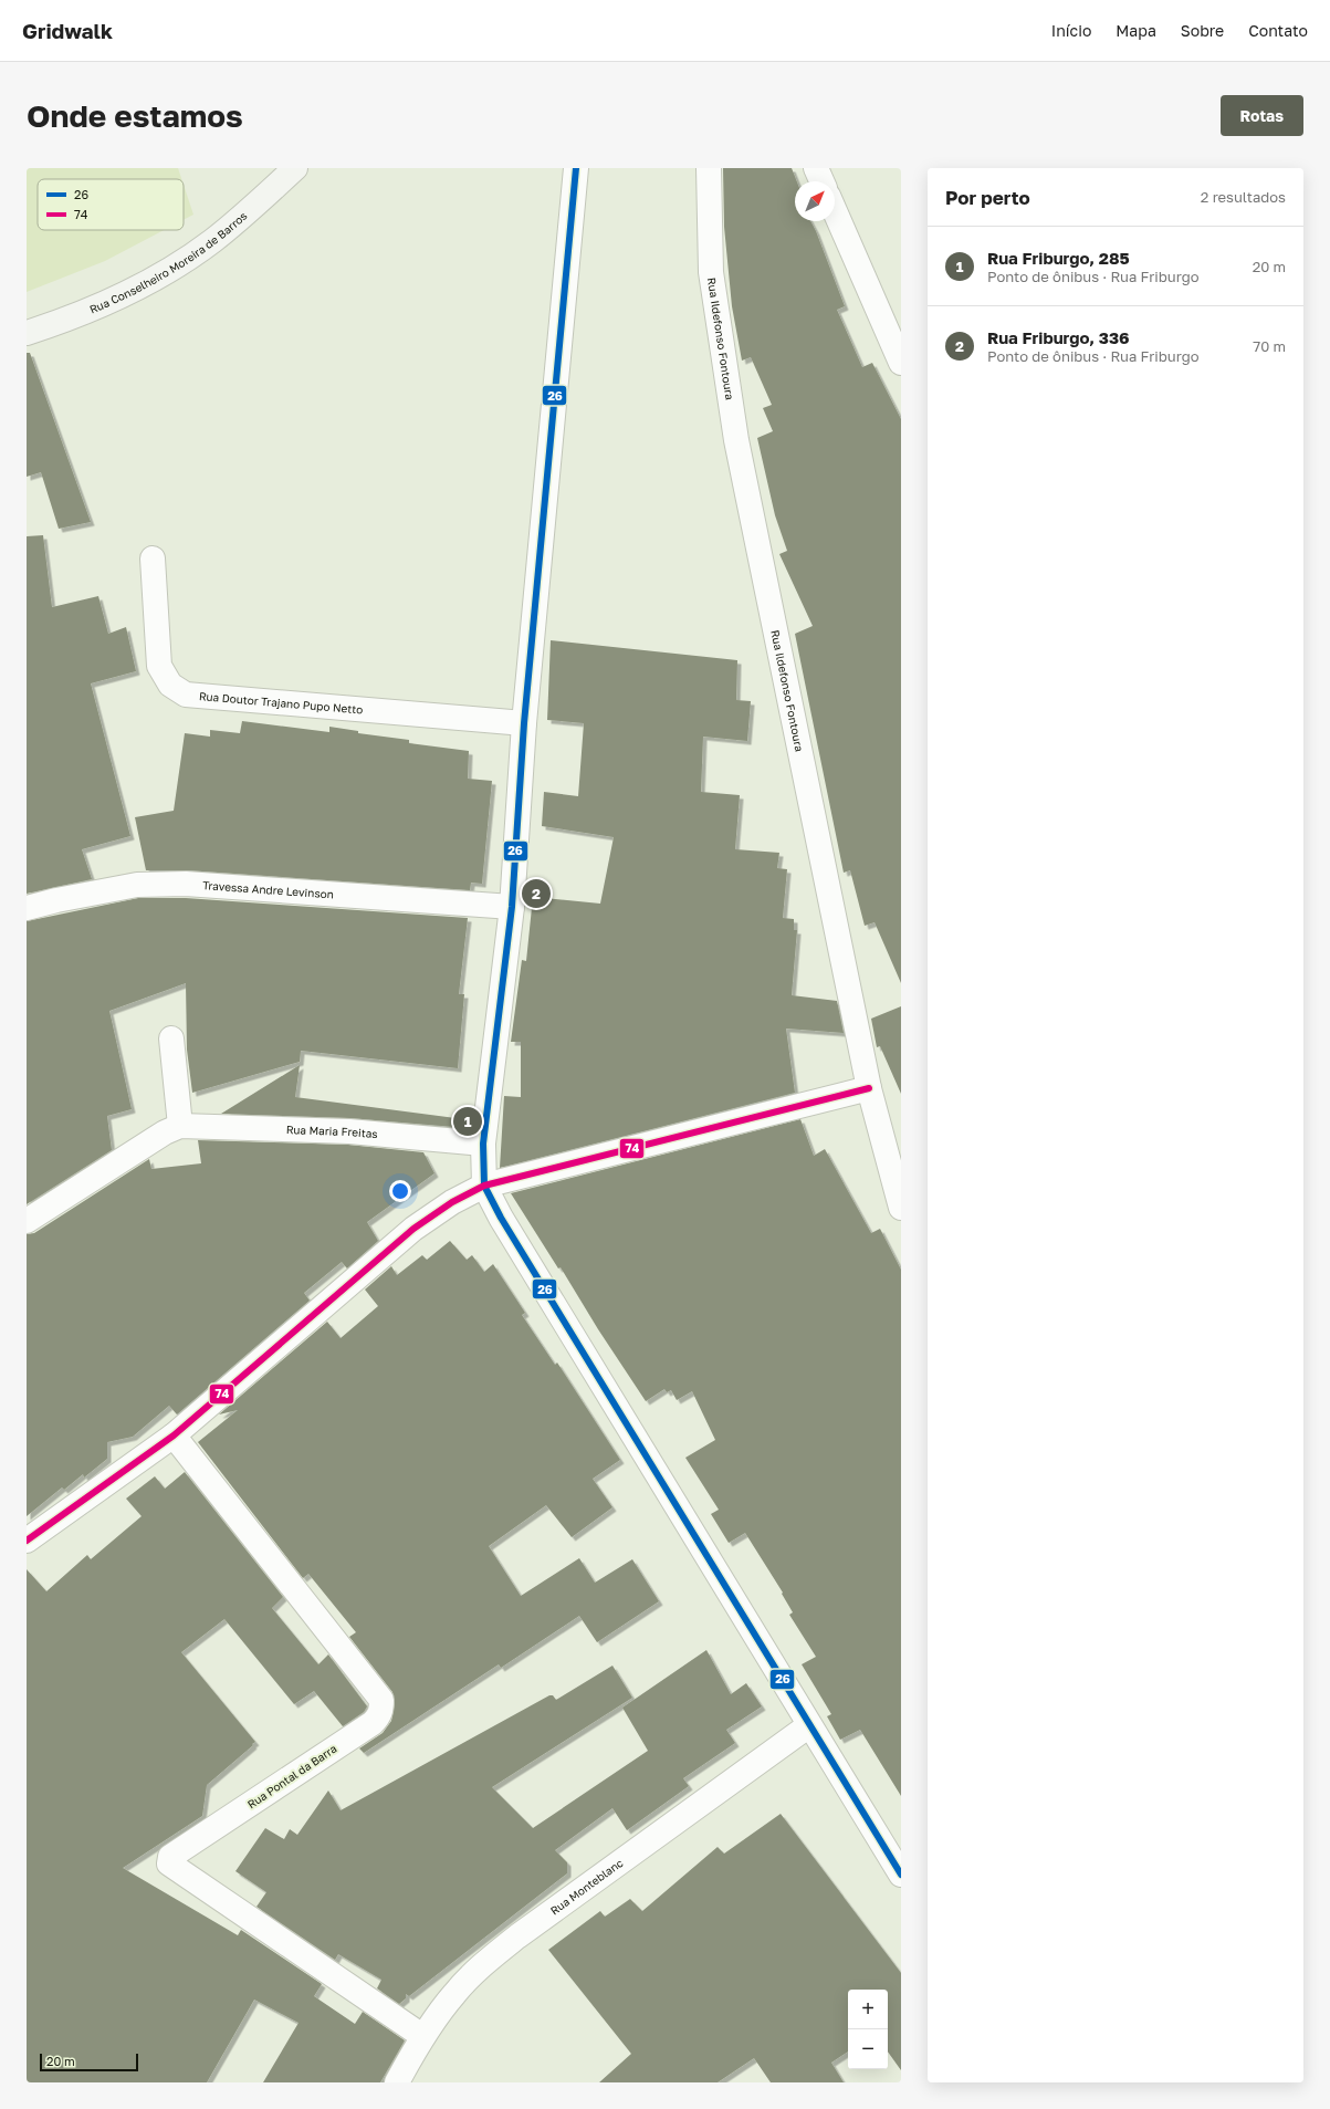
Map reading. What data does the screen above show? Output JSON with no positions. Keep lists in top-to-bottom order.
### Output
{
  "streets": {
    "main road": ["Rua Conselheiro Moreira de Barros"],
    "street": [
      "Rua Ildefonso Fontoura",
      "Rua Doutor Trajano Pupo Netto",
      "Travessa Andre Levinson",
      "Rua Maria Freitas",
      "Rua Pontal da Barra",
      "Rua Monteblanc"
    ]
  },
  "crossings": [
    ["Rua Pontal da Barra", "Rua Monteblanc"]
  ],
  "lines": ["transit line 26", "transit line 74"],
  "legend": ["26", "74"],
  "scale_bar": "20 m",
  "north": "top right",
  "page": {
    "header": "Gridwalk",
    "nav": [
      "Início",
      "Mapa",
      "Sobre",
      "Contato"
    ],
    "buttons": "Rotas",
    "title": "Onde estamos",
    "heading": ["Por perto", "2 resultados"],
    "list": [
      {
        "mark": "1",
        "name": "Rua Friburgo, 285",
        "note": "Ponto de ônibus · Rua Friburgo",
        "value": "20 m"
      },
      {
        "mark": "2",
        "name": "Rua Friburgo, 336",
        "note": "Ponto de ônibus · Rua Friburgo",
        "value": "70 m"
      }
    ],
    "pins": ["2", "1"],
    "map_buttons": ["+", "−"],
    "scale": "20 m"
  }
}
